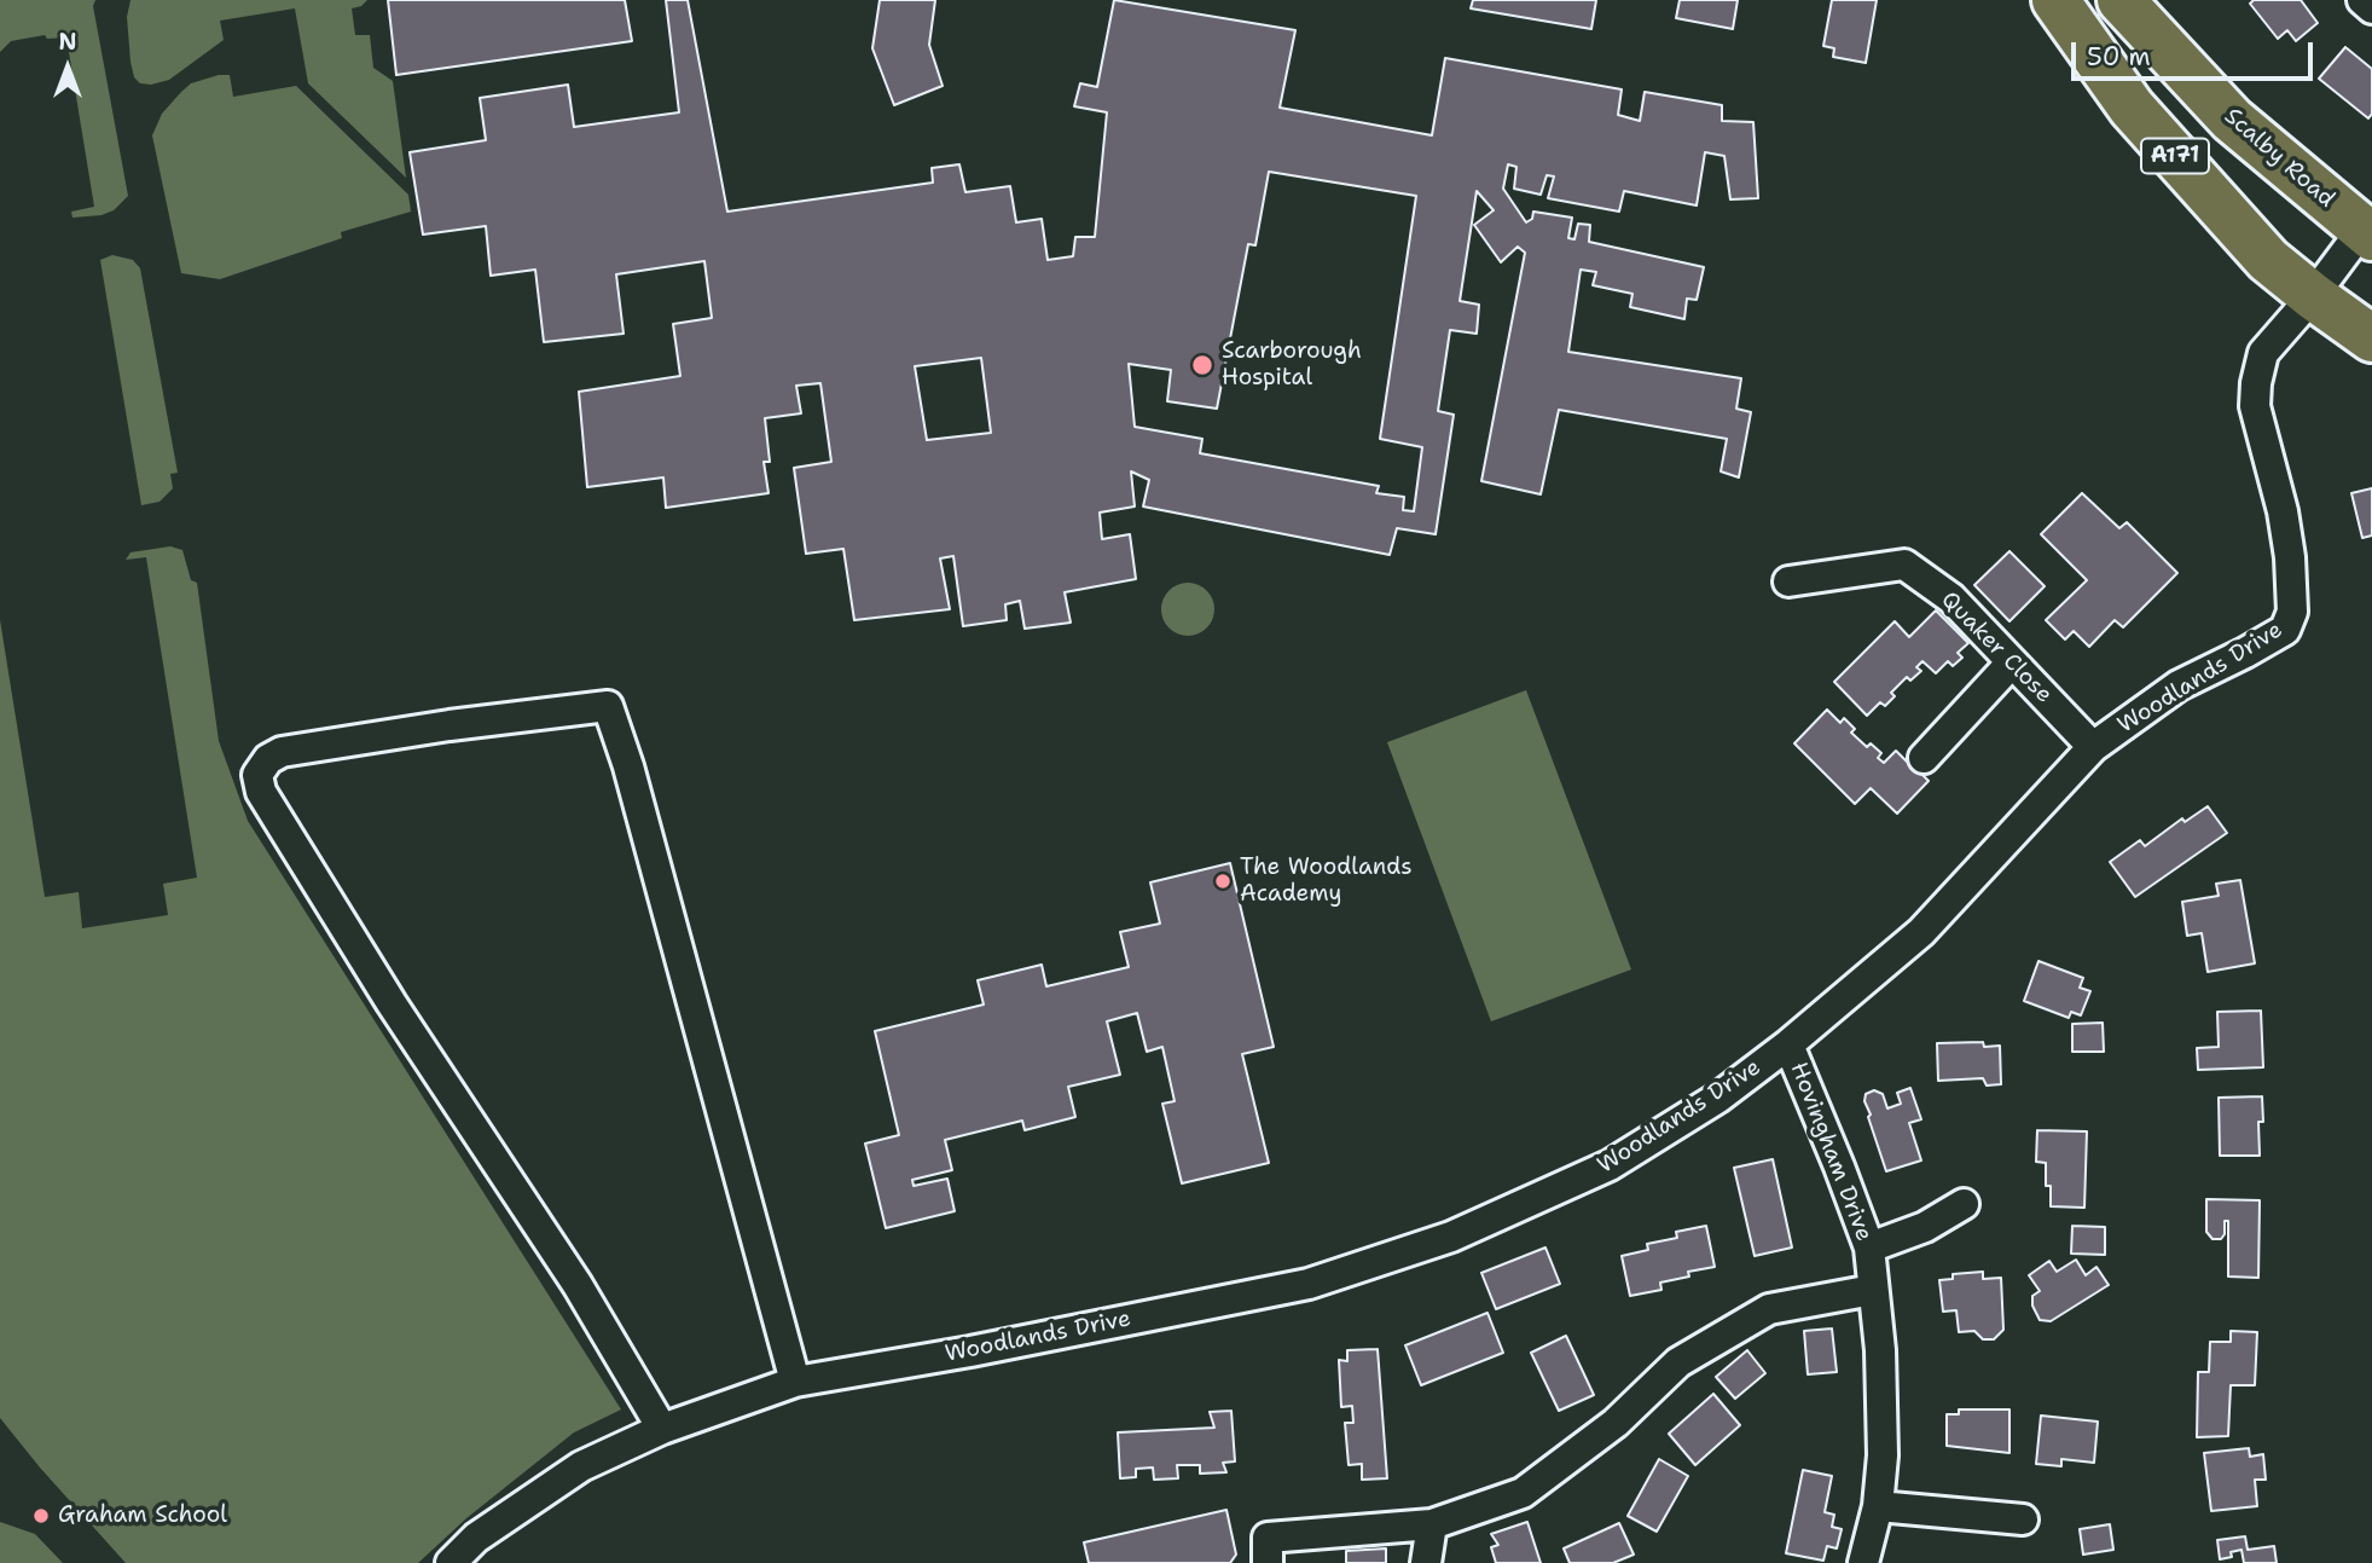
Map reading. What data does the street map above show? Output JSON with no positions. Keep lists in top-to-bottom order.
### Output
{
  "streets": {
    "highway": ["A171", "Scalby Road"],
    "street": ["Quaker Close", "Woodlands Drive", "Hovingham Drive"]
  },
  "crossings": [
    ["A171", "Woodlands Drive"],
    ["Scalby Road", "Woodlands Drive"],
    ["Quaker Close", "Woodlands Drive"],
    ["Woodlands Drive", "Hovingham Drive"]
  ],
  "places": ["Scarborough Hospital", "The Woodlands Academy", "Graham School"],
  "scale_bar": "50 m",
  "north": "top"
}
